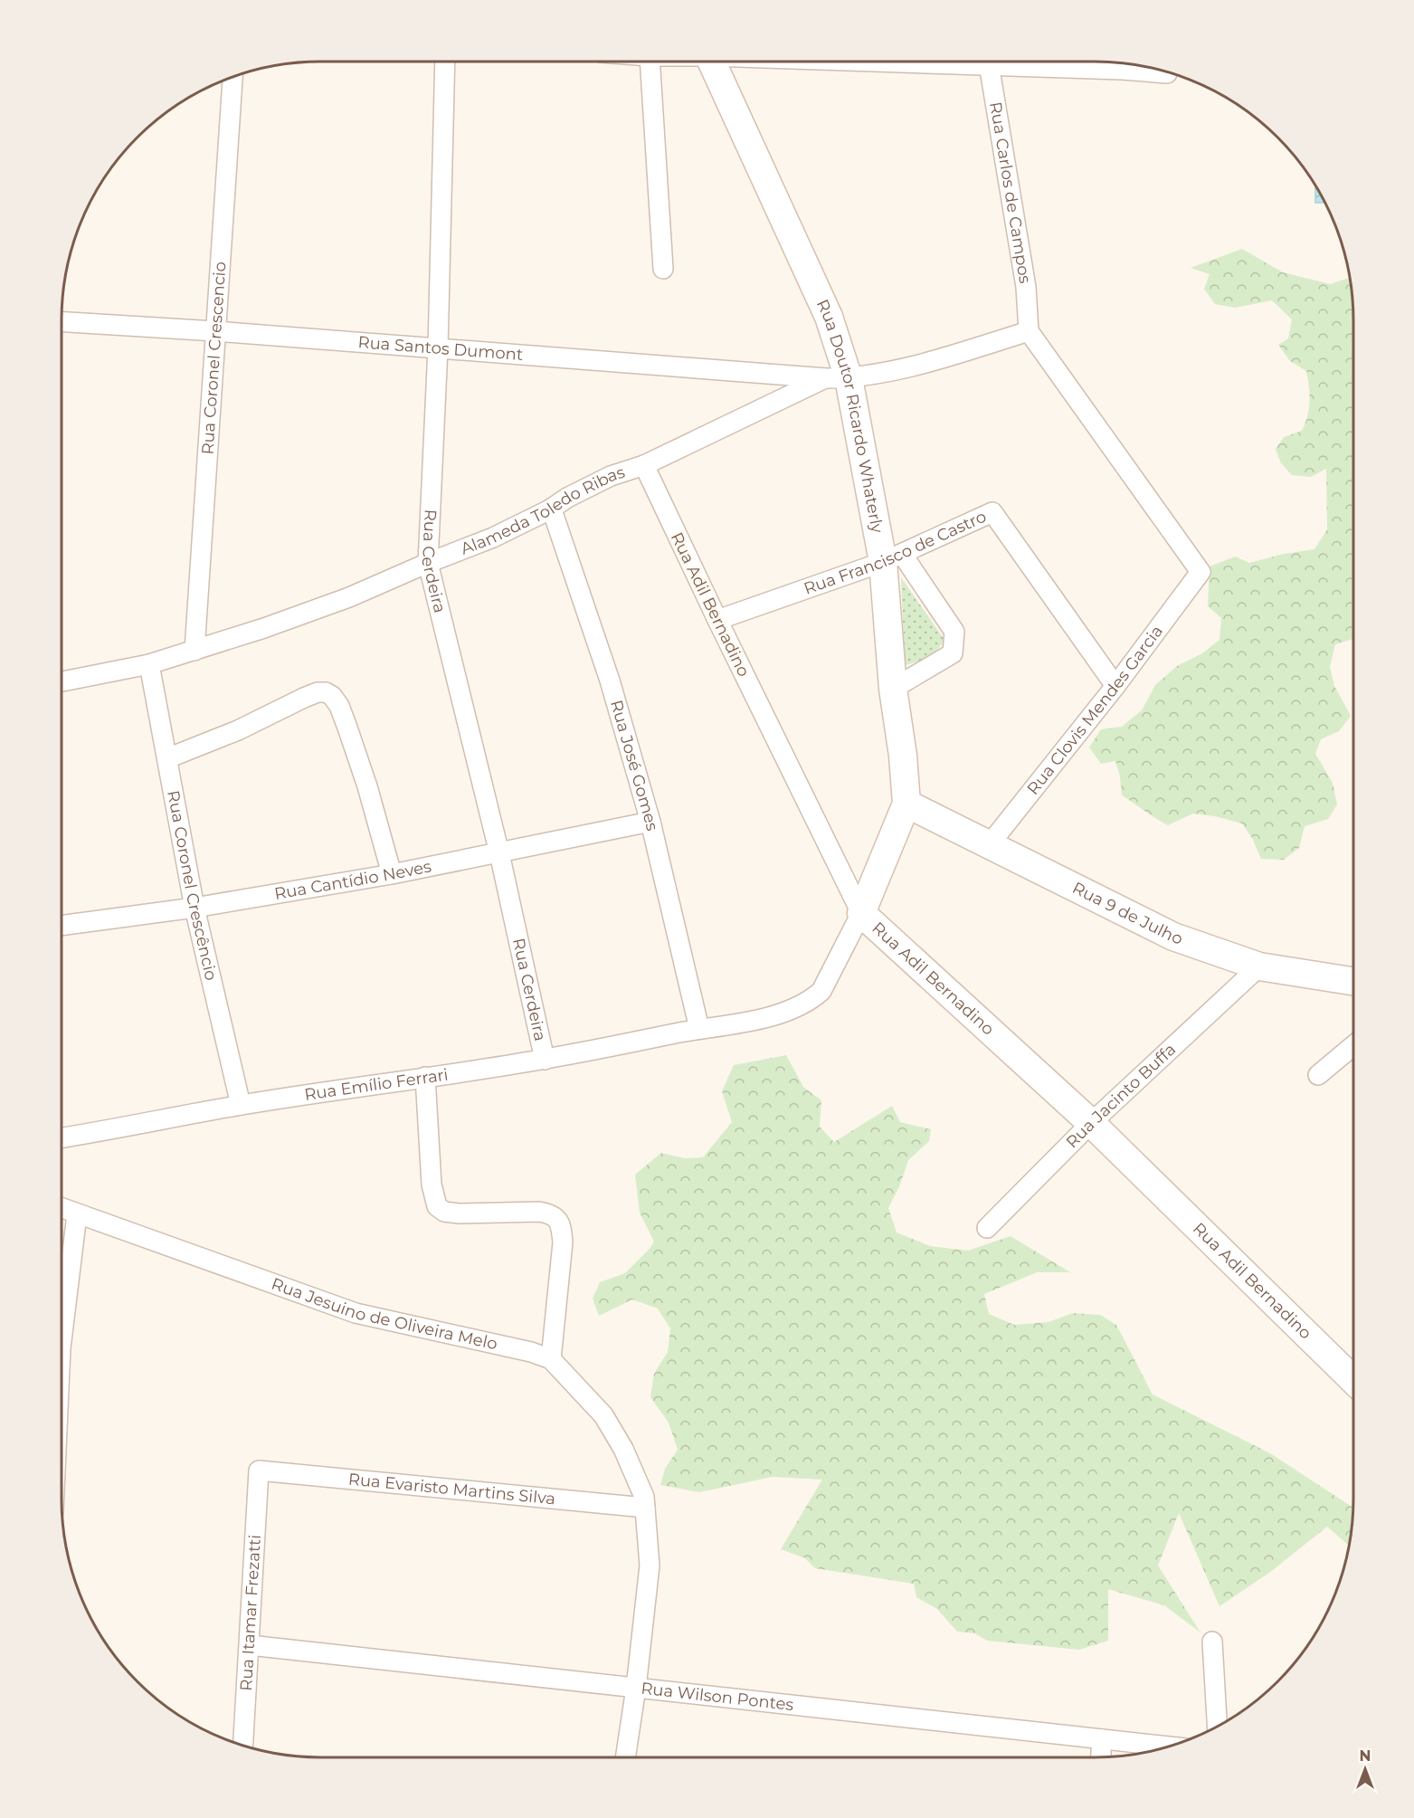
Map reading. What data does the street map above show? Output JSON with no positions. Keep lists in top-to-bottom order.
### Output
{
  "streets": {
    "main road": ["Rua Doutor Ricardo Whaterly", "Rua Adil Bernadino", "Rua 9 de Julho"],
    "street": [
      "Rua Carlos de Campos",
      "Rua Santos Dumont",
      "Rua Coronel Crescencio",
      "Alameda Toledo Ribas",
      "Rua Francisco de Castro",
      "Rua Cerdeira",
      "Rua Clovis Mendes Garcia",
      "Rua José Gomes",
      "Rua Cantídio Neves",
      "Rua Coronel Crescêncio",
      "Rua Emílio Ferrari",
      "Rua Jacinto Buffa",
      "Rua Jesuino de Oliveira Melo",
      "Rua Evaristo Martins Silva",
      "Rua Itamar Frezatti",
      "Rua Wilson Pontes"
    ]
  },
  "crossings": [
    ["Rua Carlos de Campos", "Alameda Toledo Ribas"],
    ["Rua Carlos de Campos", "Rua Clovis Mendes Garcia"],
    ["Rua Santos Dumont", "Rua Coronel Crescencio"],
    ["Rua Santos Dumont", "Rua Doutor Ricardo Whaterly"],
    ["Rua Santos Dumont", "Alameda Toledo Ribas"],
    ["Rua Santos Dumont", "Rua Cerdeira"],
    ["Rua Coronel Crescencio", "Alameda Toledo Ribas"],
    ["Rua Doutor Ricardo Whaterly", "Alameda Toledo Ribas"],
    ["Rua Doutor Ricardo Whaterly", "Rua Francisco de Castro"],
    ["Rua Doutor Ricardo Whaterly", "Rua 9 de Julho"],
    ["Alameda Toledo Ribas", "Rua Cerdeira"],
    ["Alameda Toledo Ribas", "Rua Adil Bernadino"],
    ["Alameda Toledo Ribas", "Rua Clovis Mendes Garcia"],
    ["Alameda Toledo Ribas", "Rua José Gomes"],
    ["Alameda Toledo Ribas", "Rua Coronel Crescêncio"],
    ["Rua Francisco de Castro", "Rua Adil Bernadino"],
    ["Rua Francisco de Castro", "Rua Clovis Mendes Garcia"],
    ["Rua Cerdeira", "Rua Cantídio Neves"],
    ["Rua Cerdeira", "Rua Emílio Ferrari"],
    ["Rua Adil Bernadino", "Rua Emílio Ferrari"],
    ["Rua Adil Bernadino", "Rua Jacinto Buffa"],
    ["Rua Clovis Mendes Garcia", "Rua 9 de Julho"],
    ["Rua José Gomes", "Rua Cantídio Neves"],
    ["Rua José Gomes", "Rua Emílio Ferrari"],
    ["Rua Cantídio Neves", "Rua Coronel Crescêncio"],
    ["Rua Coronel Crescêncio", "Rua Emílio Ferrari"],
    ["Rua 9 de Julho", "Rua Jacinto Buffa"],
    ["Rua Jesuino de Oliveira Melo", "Rua Evaristo Martins Silva"],
    ["Rua Jesuino de Oliveira Melo", "Rua Wilson Pontes"],
    ["Rua Evaristo Martins Silva", "Rua Itamar Frezatti"],
    ["Rua Itamar Frezatti", "Rua Wilson Pontes"]
  ],
  "north": "top"
}
